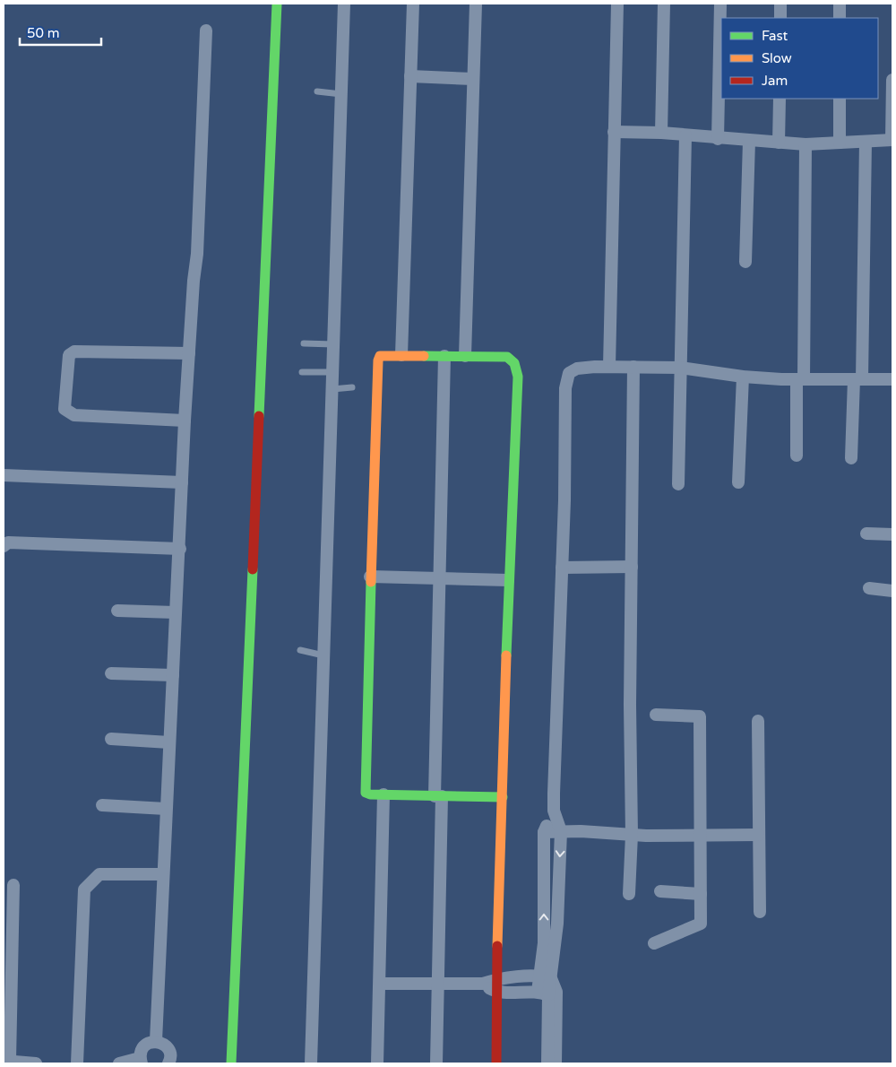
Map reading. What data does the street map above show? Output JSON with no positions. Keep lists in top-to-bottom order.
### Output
{
  "legend": ["Fast", "Slow", "Jam"],
  "scale_bar": "50 m"
}
